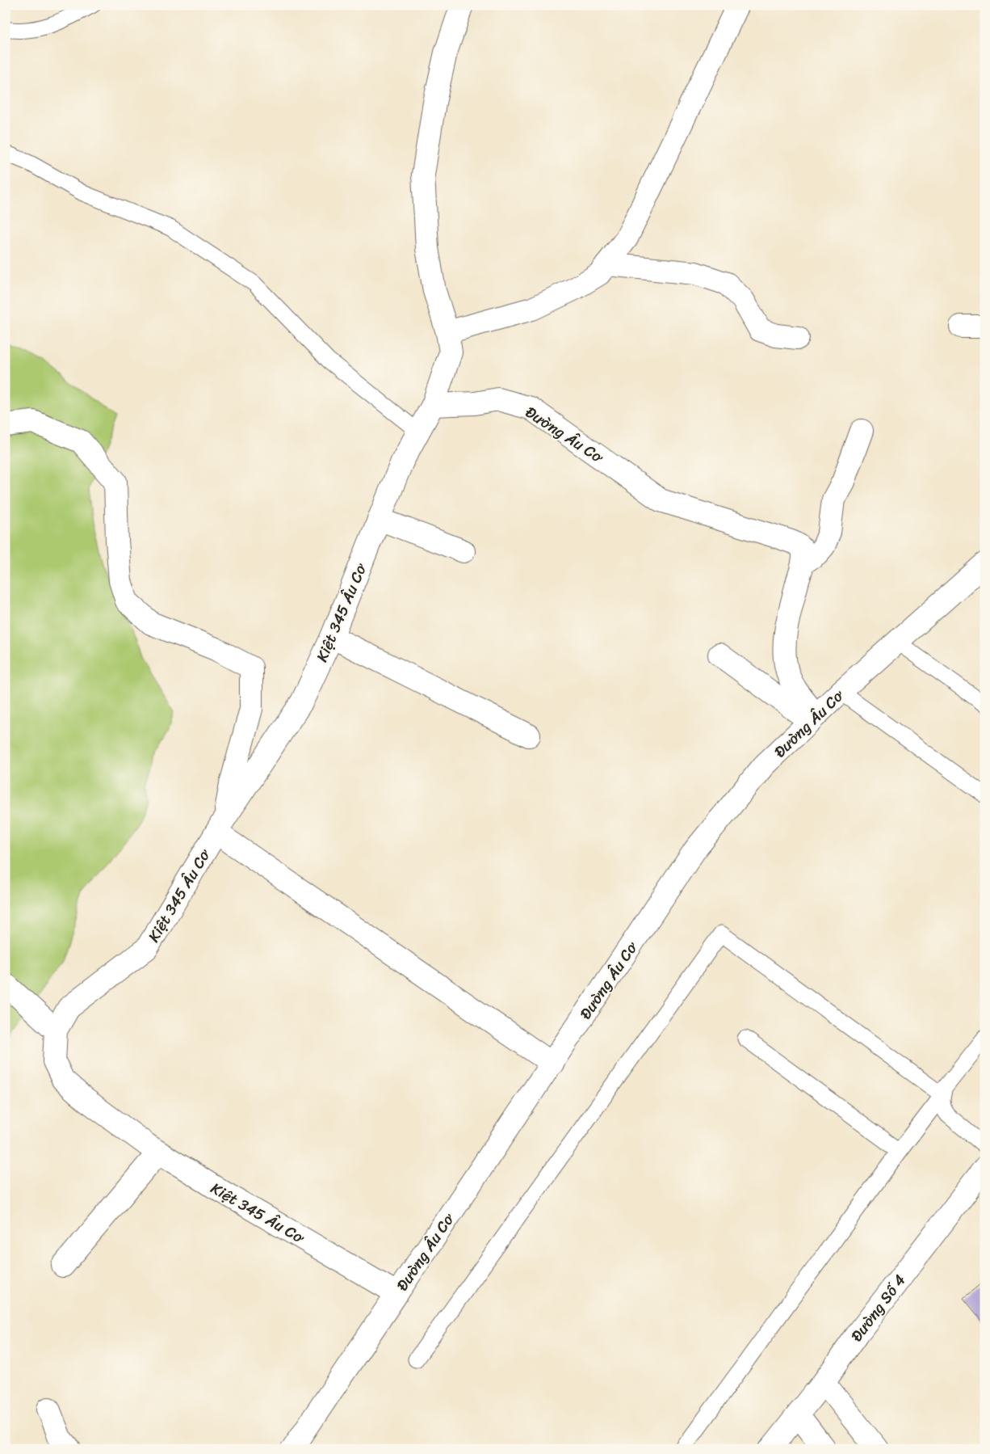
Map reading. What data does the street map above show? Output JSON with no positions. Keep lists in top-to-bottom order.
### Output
{
  "streets": {
    "street": ["Đường Âu Cơ", "Kiệt 345 Âu Cơ", "Đường Số 4"]
  },
  "crossings": [
    ["Đường Âu Cơ", "Kiệt 345 Âu Cơ"]
  ]
}
